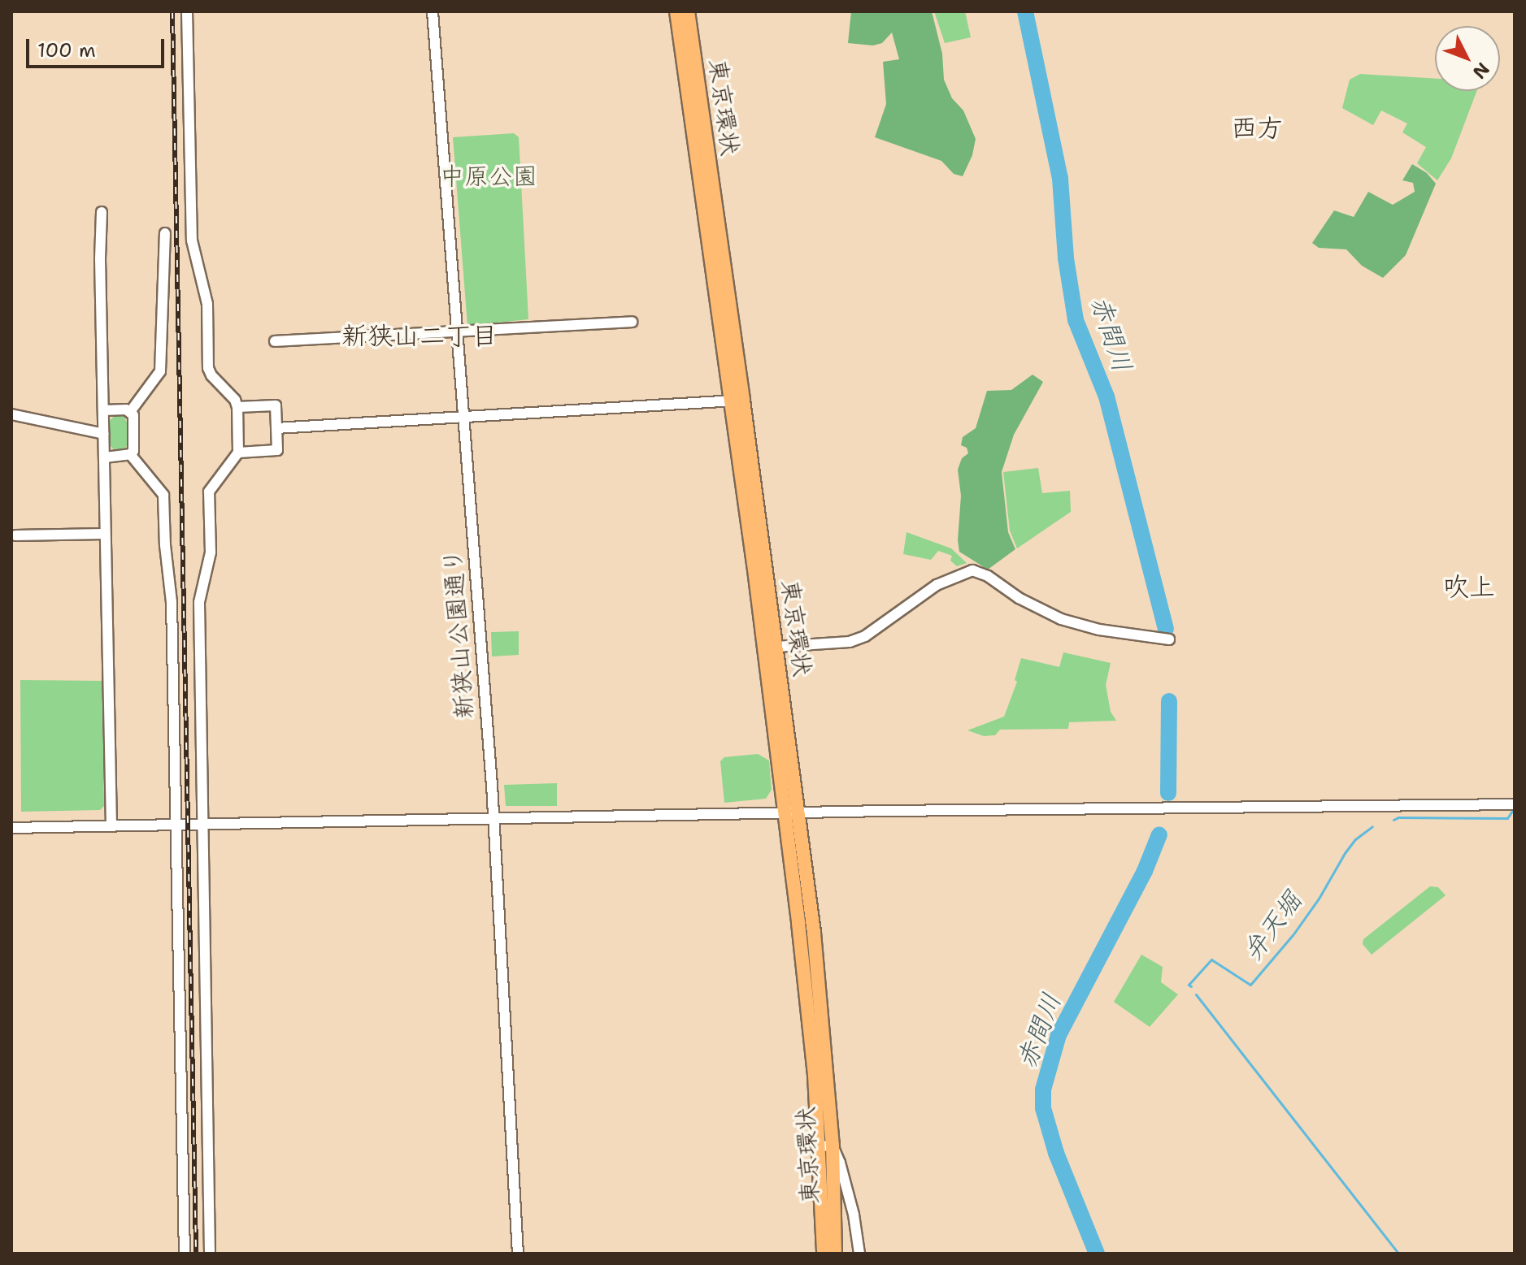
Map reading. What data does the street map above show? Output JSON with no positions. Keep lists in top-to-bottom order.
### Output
{
  "streets": {
    "highway": ["東京環状"],
    "street": ["新狭山公園通り"]
  },
  "districts": ["西方", "新狭山二丁目", "吹上"],
  "water": ["赤間川", "弁天堀"],
  "parks": ["中原公園"],
  "scale_bar": "100 m",
  "north": "bottom right"
}
